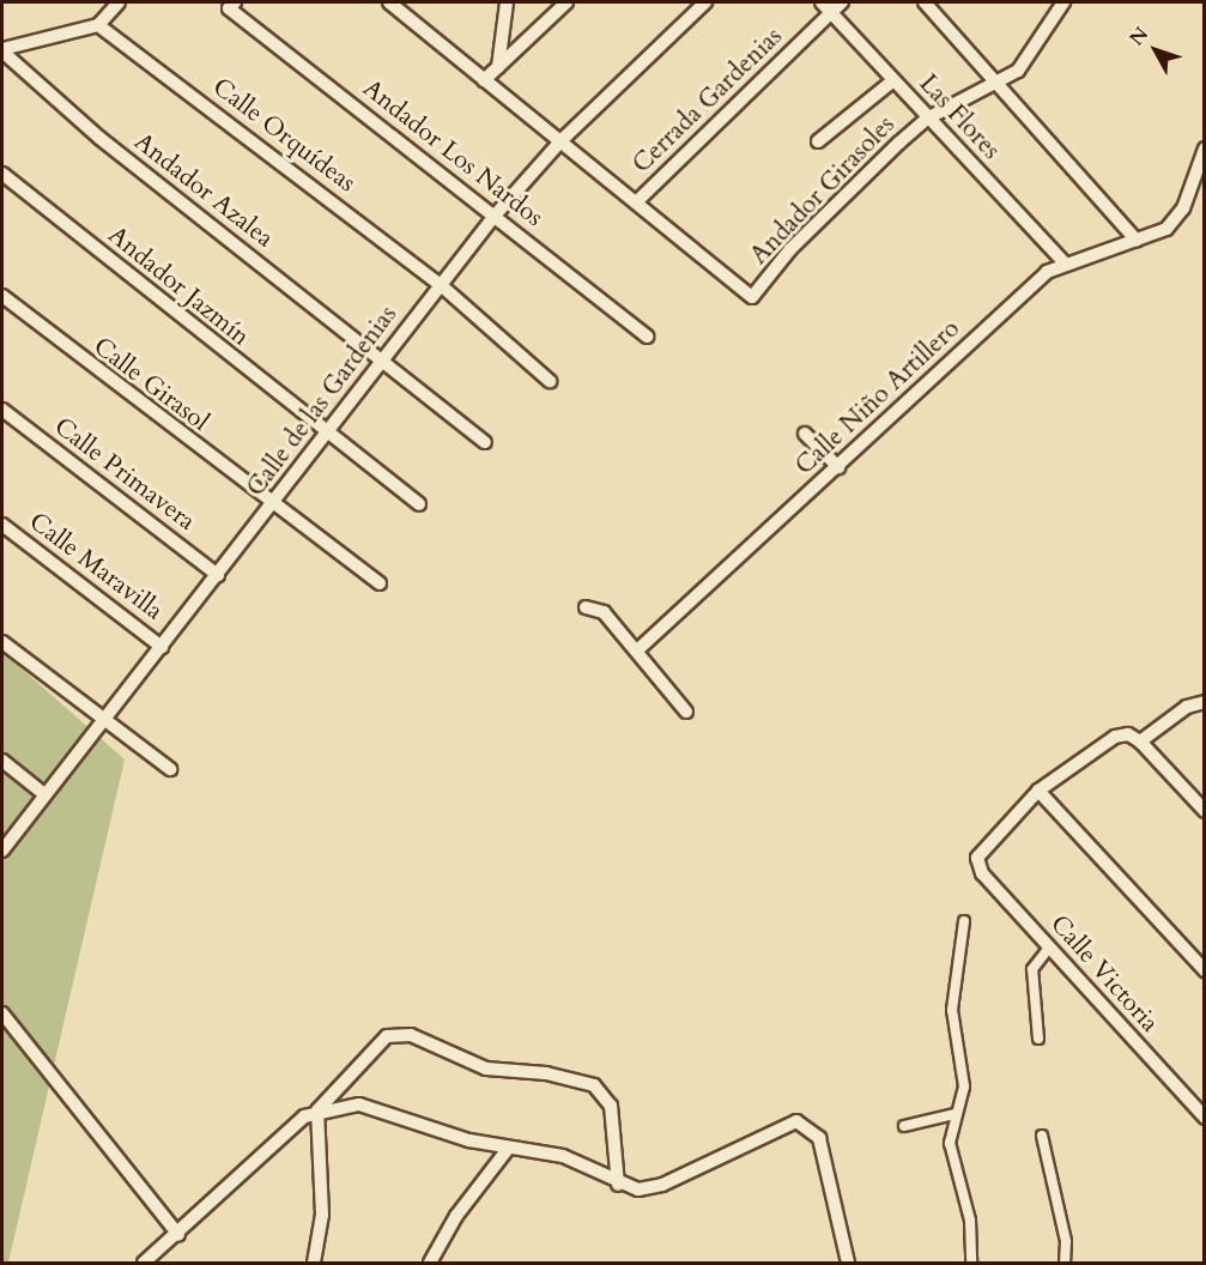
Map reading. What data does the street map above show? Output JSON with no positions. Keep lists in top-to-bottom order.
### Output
{
  "streets": {
    "street": [
      "Cerrada Gardenias",
      "Las Flores",
      "Calle Orquídeas",
      "Andador Los Nardos",
      "Andador Azalea",
      "Andador Girasoles",
      "Andador Jazmín",
      "Calle Girasol",
      "Calle Niño Artillero",
      "Calle de las Gardenias",
      "Calle Primavera",
      "Calle Maravilla",
      "Calle Victoria"
    ]
  },
  "crossings": [
    ["Cerrada Gardenias", "Las Flores"],
    ["Cerrada Gardenias", "Andador Girasoles"],
    ["Las Flores", "Andador Girasoles"],
    ["Las Flores", "Calle Niño Artillero"],
    ["Calle Orquídeas", "Calle de las Gardenias"],
    ["Andador Los Nardos", "Calle de las Gardenias"],
    ["Andador Azalea", "Calle de las Gardenias"],
    ["Andador Jazmín", "Calle de las Gardenias"],
    ["Calle Girasol", "Calle de las Gardenias"],
    ["Calle de las Gardenias", "Calle Primavera"],
    ["Calle de las Gardenias", "Calle Maravilla"]
  ],
  "north": "top left"
}
